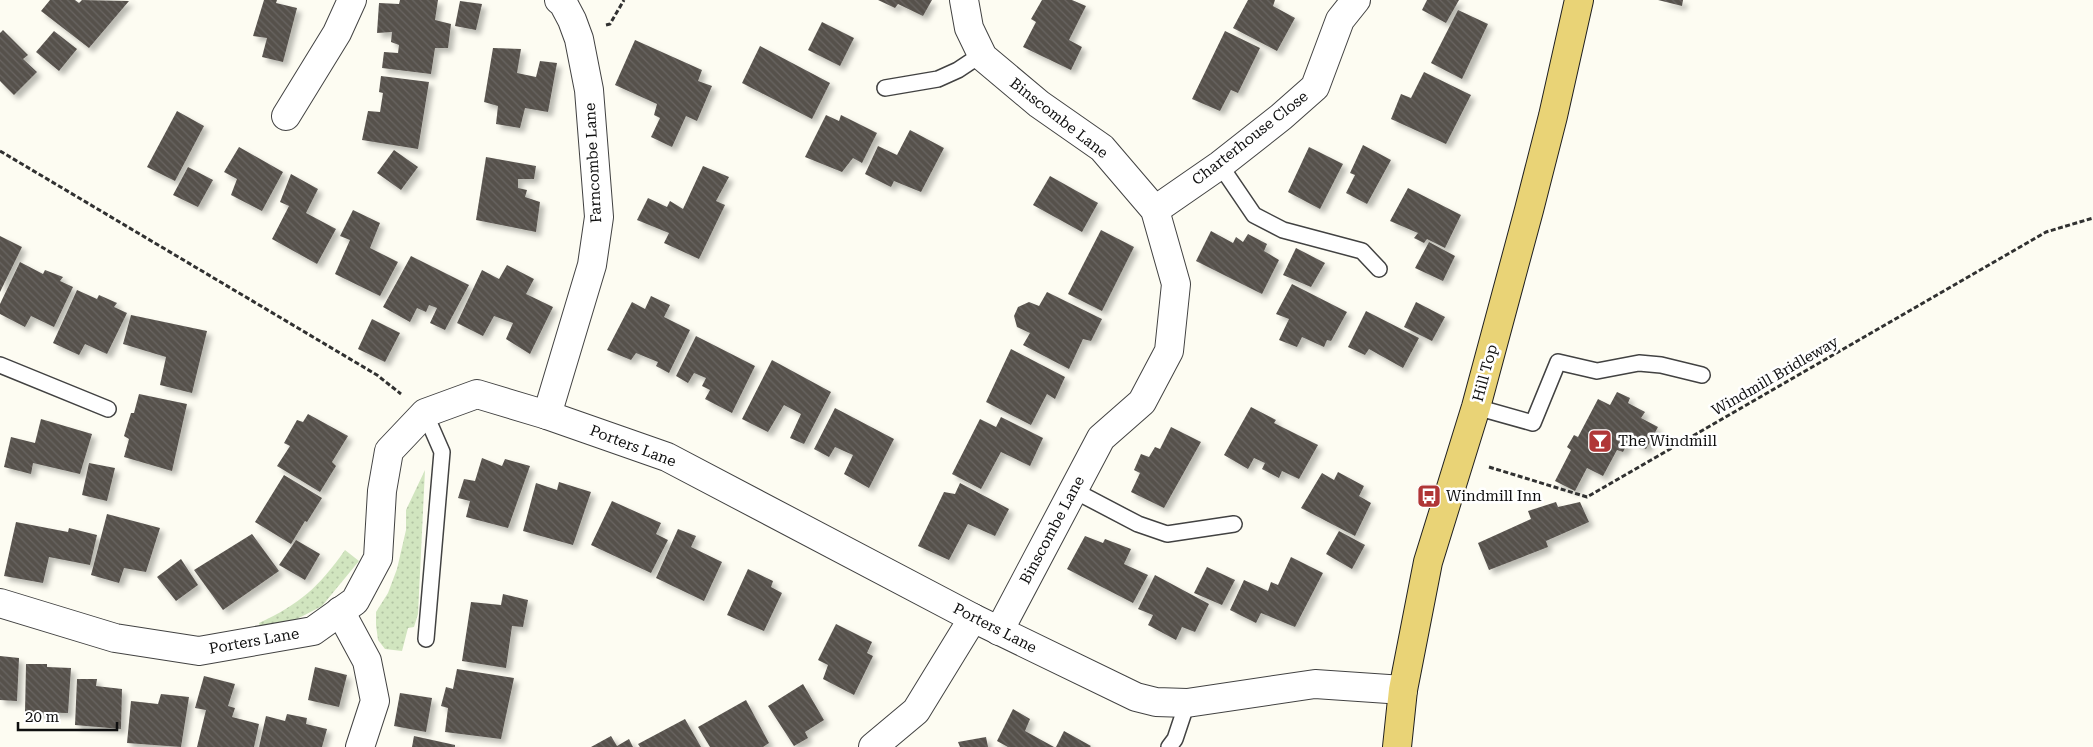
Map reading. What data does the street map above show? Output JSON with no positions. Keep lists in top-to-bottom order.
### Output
{
  "streets": {
    "main road": ["Hill Top"],
    "street": [
      "Binscombe Lane",
      "Charterhouse Close",
      "Farncombe Lane",
      "Porters Lane"
    ],
    "path": ["Windmill Bridleway"]
  },
  "crossings": [
    ["Binscombe Lane", "Charterhouse Close"],
    ["Binscombe Lane", "Porters Lane"],
    ["Farncombe Lane", "Porters Lane"],
    ["Hill Top", "Windmill Bridleway"],
    ["Hill Top", "Porters Lane"]
  ],
  "places": {
    "bar": ["The Windmill"],
    "bus stop": ["Windmill Inn"]
  },
  "scale_bar": "20 m"
}
